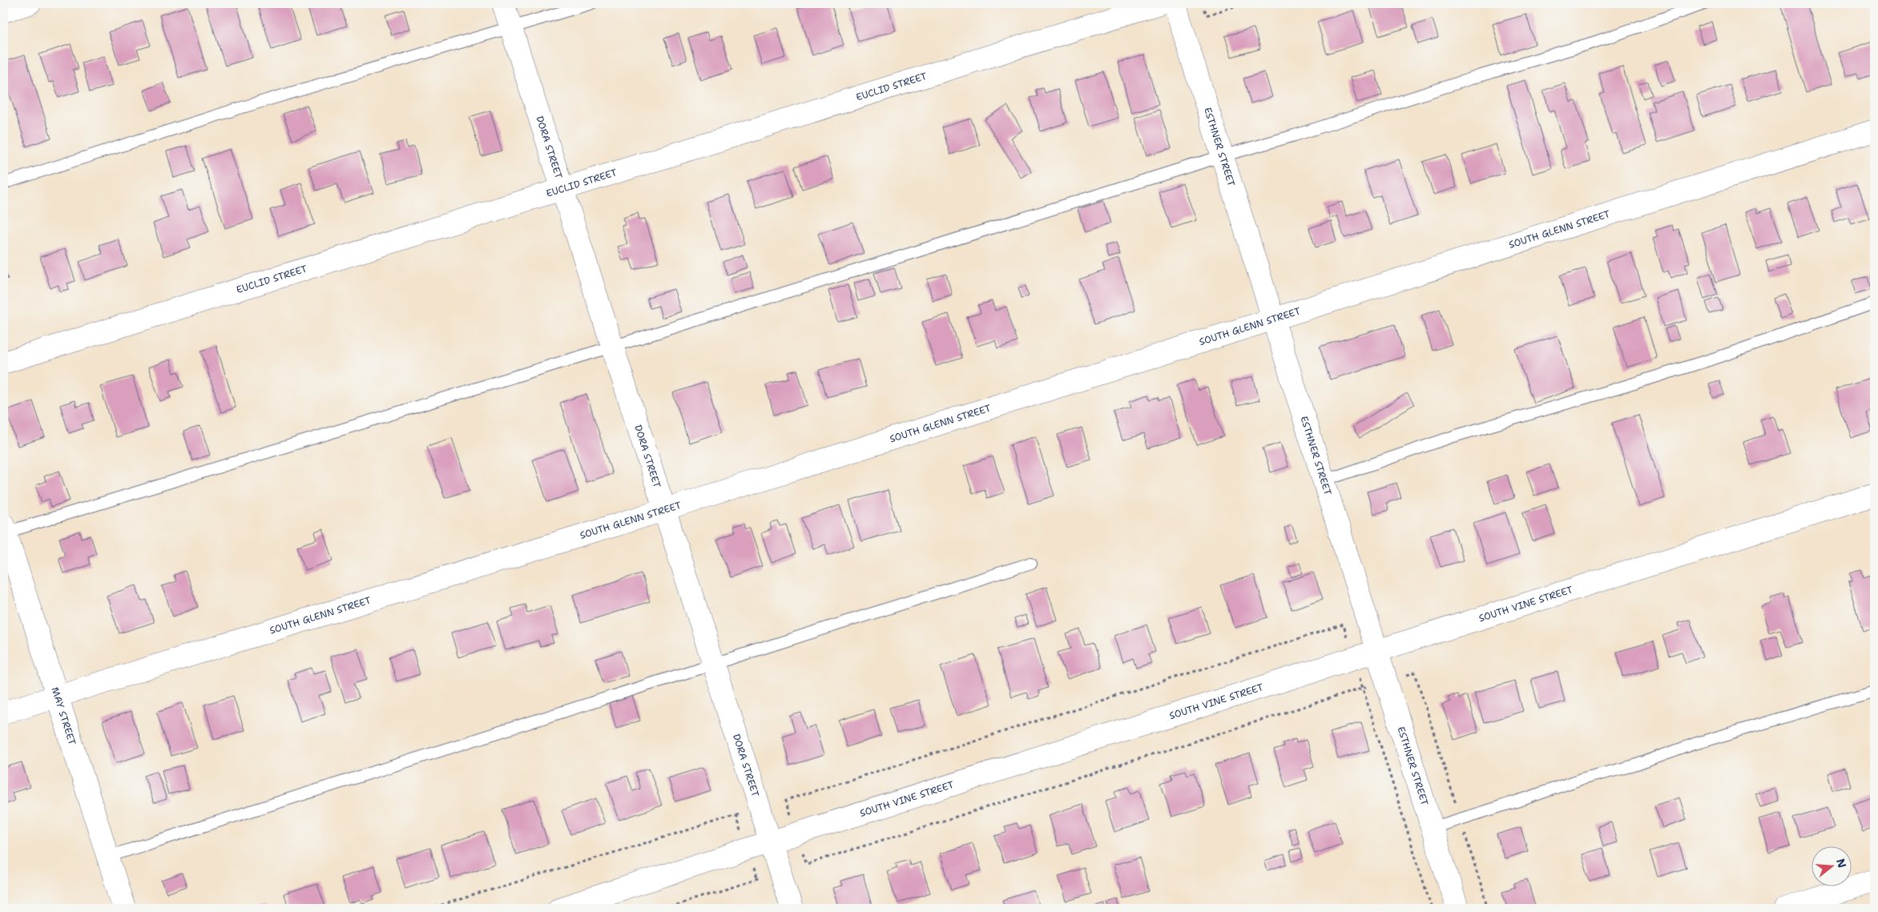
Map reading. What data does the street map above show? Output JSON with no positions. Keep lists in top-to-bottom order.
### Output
{
  "streets": {
    "street": [
      "EUCLID STREET",
      "ESTHNER STREET",
      "DORA STREET",
      "SOUTH GLENN STREET",
      "SOUTH VINE STREET",
      "MAY STREET"
    ]
  },
  "crossings": [
    ["EUCLID STREET", "DORA STREET"],
    ["ESTHNER STREET", "SOUTH GLENN STREET"],
    ["ESTHNER STREET", "SOUTH VINE STREET"],
    ["DORA STREET", "SOUTH GLENN STREET"],
    ["DORA STREET", "SOUTH VINE STREET"],
    ["SOUTH GLENN STREET", "MAY STREET"]
  ],
  "north": "right"
}
